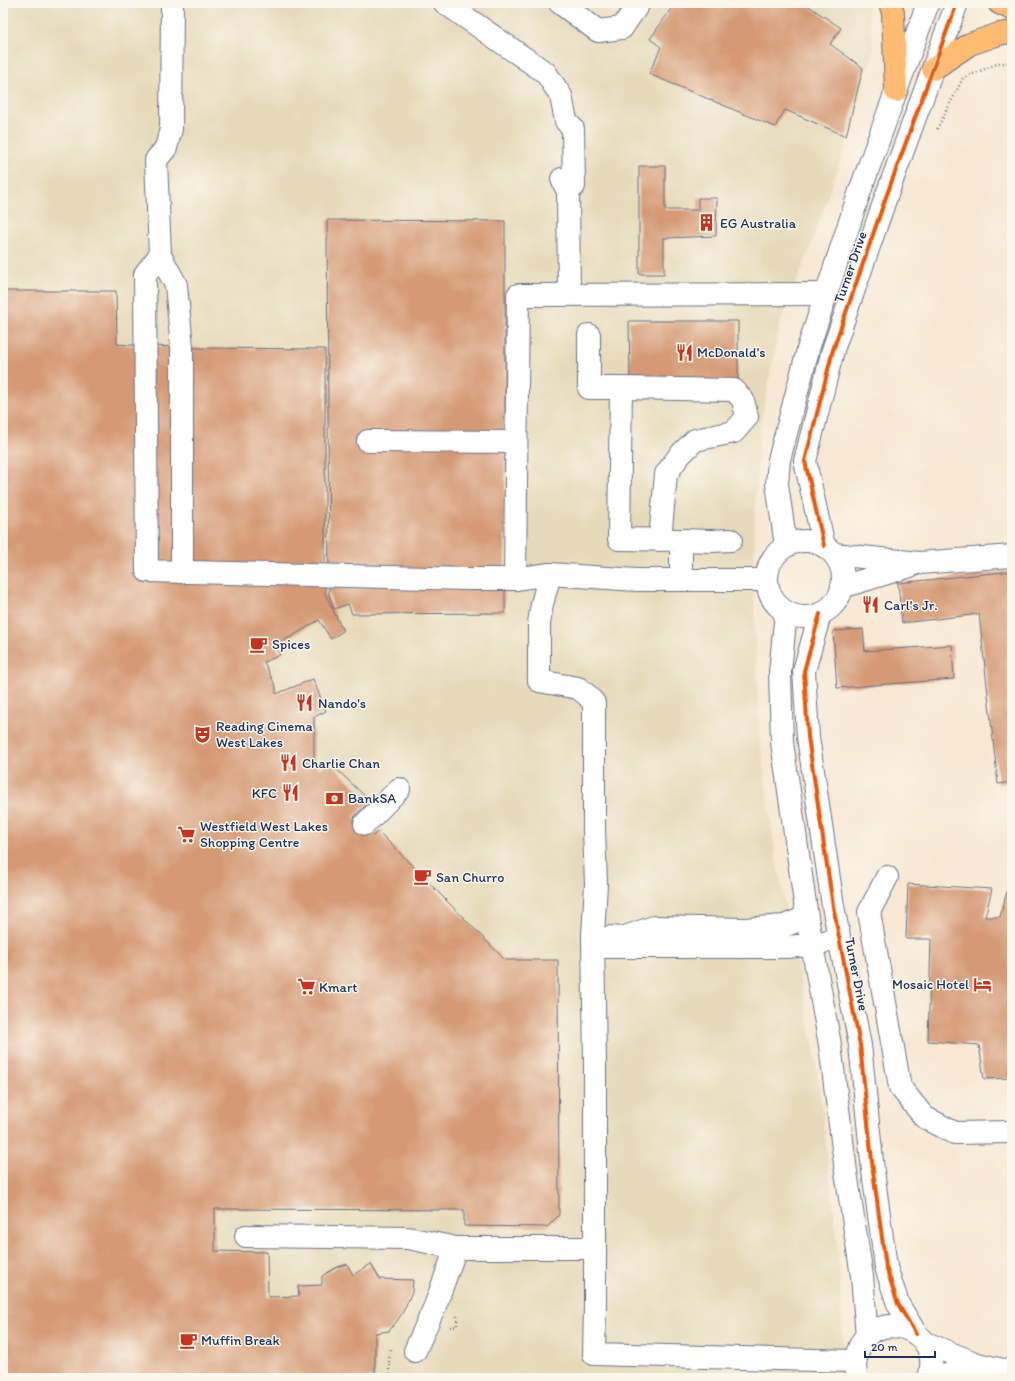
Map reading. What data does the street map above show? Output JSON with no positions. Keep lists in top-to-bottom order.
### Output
{
  "streets": {
    "street": ["Turner Drive"]
  },
  "places": {
    "building": ["EG Australia"],
    "restaurant": [
      "McDonald's",
      "Carl's Jr.",
      "Nando's",
      "Charlie Chan",
      "KFC"
    ],
    "cafe": ["Spices", "San Churro", "Muffin Break"],
    "theatre": ["Reading Cinema West Lakes"],
    "bank": ["BankSA"],
    "supermarket": ["Westfield West Lakes Shopping Centre", "Kmart"],
    "hotel": ["Mosaic Hotel"]
  },
  "scale_bar": "20 m"
}
